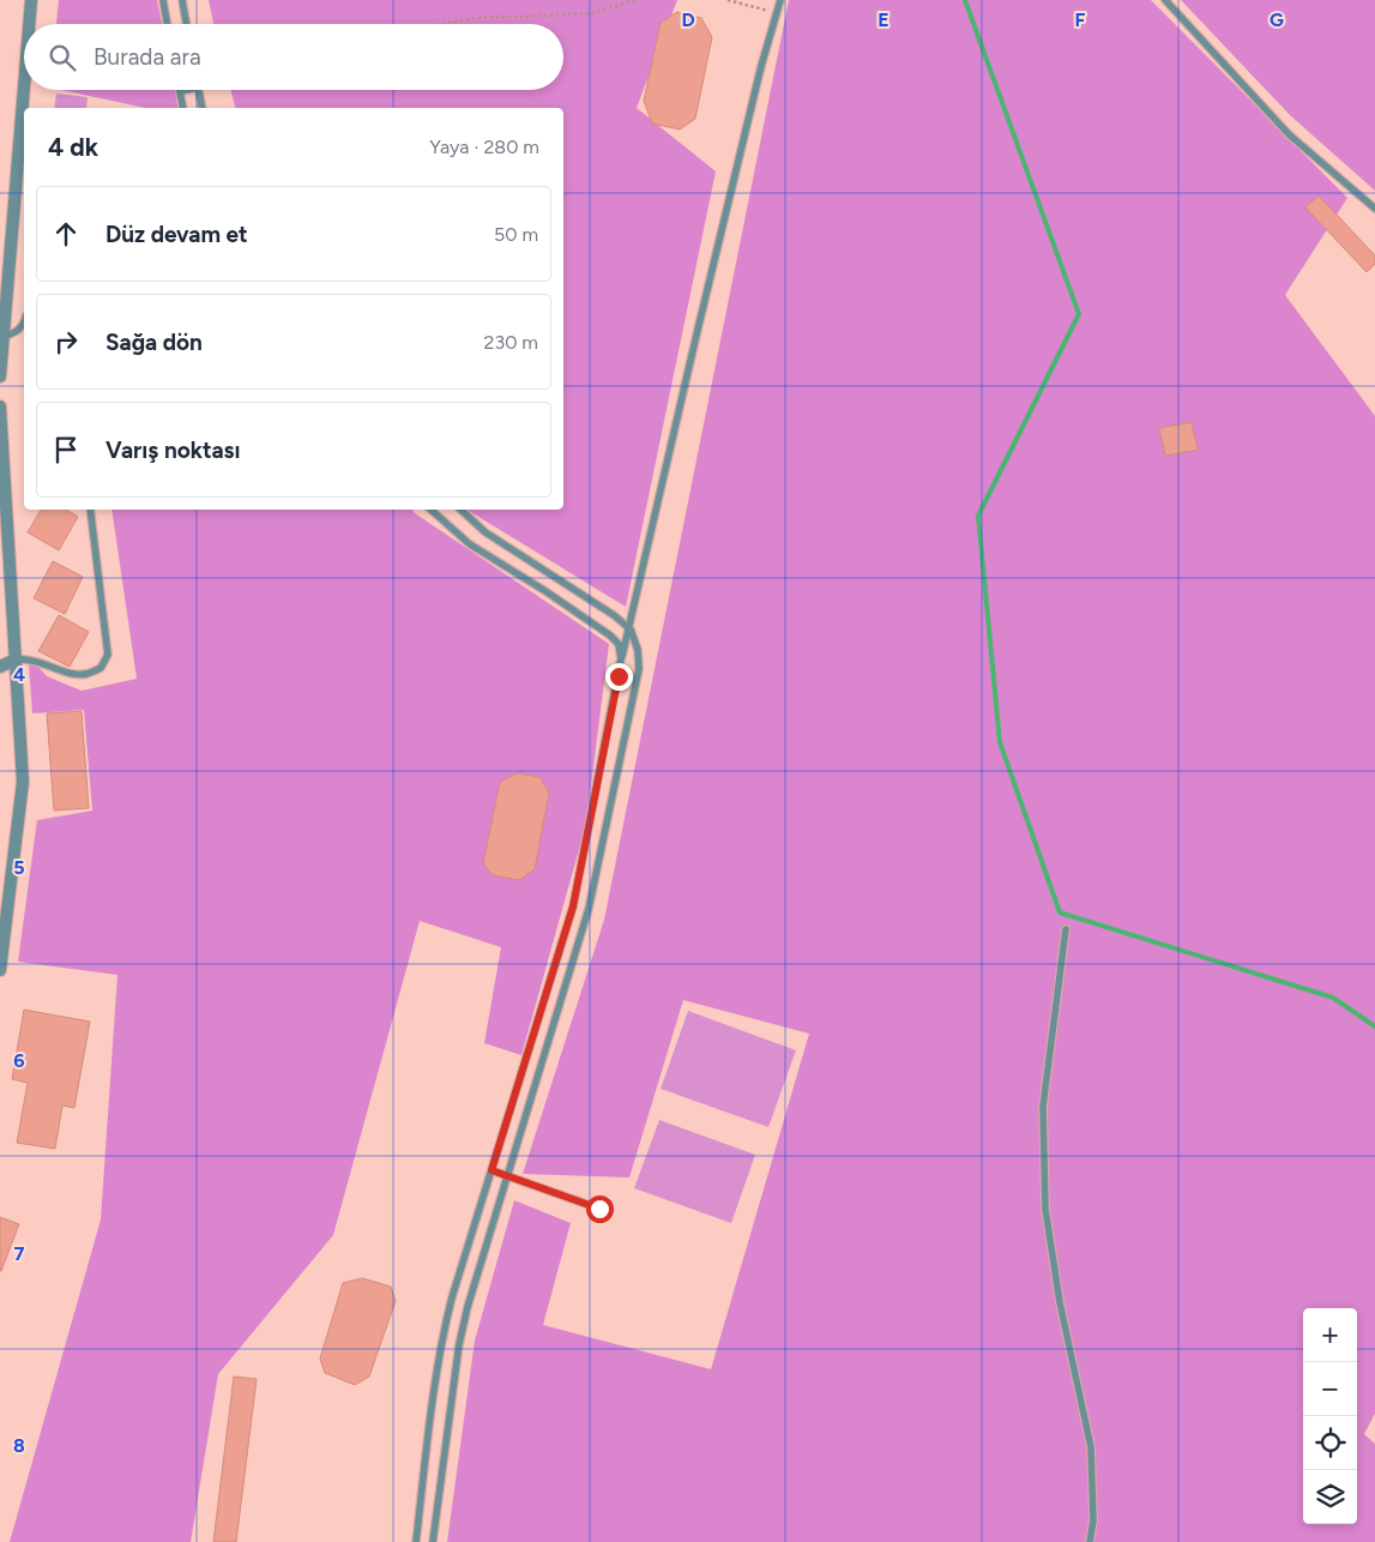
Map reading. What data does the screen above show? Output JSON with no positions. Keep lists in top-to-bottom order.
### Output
{
  "page": {
    "search": "Burada ara",
    "heading": ["4 dk", "Yaya · 280 m"],
    "list": [
      ["Düz devam et", "50 m"],
      ["Sağa dön", "230 m"],
      "Varış noktası"
    ],
    "map_buttons": ["+", "−"]
  },
  "grid": {
    "columns": [
      "D",
      "E",
      "F",
      "G"
    ],
    "rows": [
      "4",
      "5",
      "6",
      "7",
      "8"
    ]
  }
}
